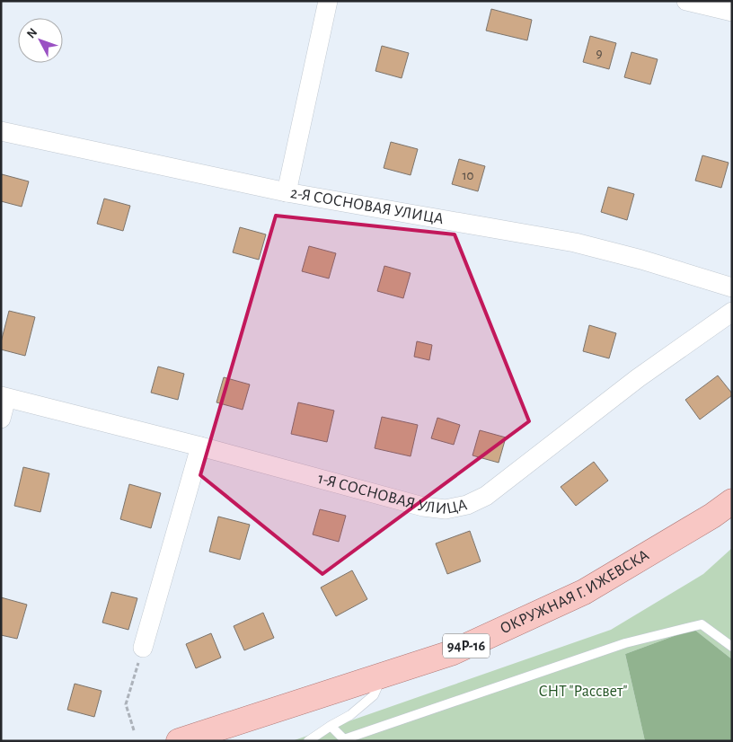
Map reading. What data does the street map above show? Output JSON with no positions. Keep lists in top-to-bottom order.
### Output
{
  "streets": {
    "main road": ["ОКРУЖНАЯ Г. ИЖЕВСКА", "94Р-16"],
    "street": ["2-Я СОСНОВАЯ УЛИЦА", "1-Я СОСНОВАЯ УЛИЦА"]
  },
  "parks": ["СНТ \"Рассвет\""],
  "house_numbers": ["9", "10"],
  "north": "top left"
}
